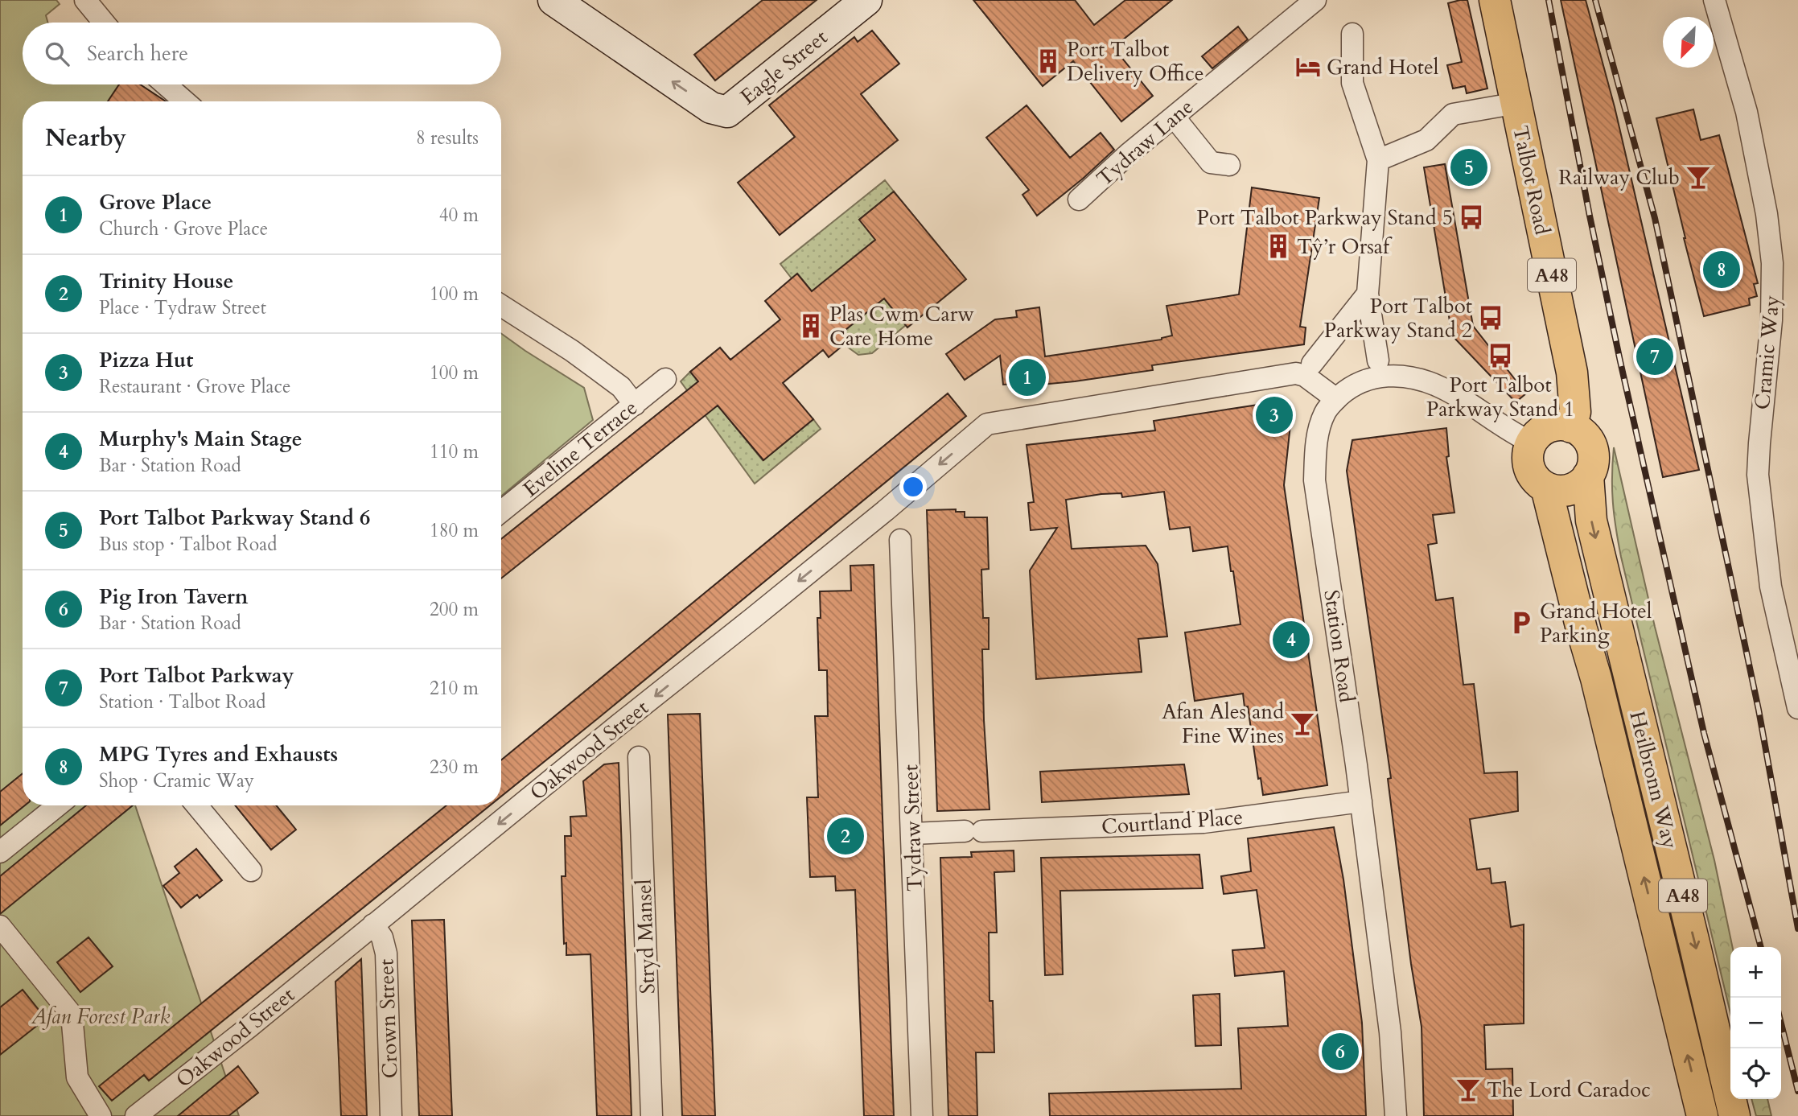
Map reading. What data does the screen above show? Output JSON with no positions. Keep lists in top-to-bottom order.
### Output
{
  "streets": {
    "main road": ["Talbot Road", "A48", "Heilbronn Way"],
    "street": [
      "Eagle Street",
      "Tydraw Lane",
      "Cramic Way",
      "Eveline Terrace",
      "Station Road",
      "Oakwood Street",
      "Courtland Place",
      "Tydraw Street",
      "Stryd Mansel",
      "Crown Street"
    ]
  },
  "crossings": [
    ["Talbot Road", "Station Road"],
    ["Talbot Road", "Heilbronn Way"],
    ["Station Road", "Oakwood Street"],
    ["Station Road", "Heilbronn Way"],
    ["Station Road", "Courtland Place"],
    ["Oakwood Street", "Crown Street"],
    ["Courtland Place", "Tydraw Street"]
  ],
  "one_way": ["Eagle Street", "Oakwood Street"],
  "parks": ["Afan Forest Park"],
  "places": {
    "building": ["Port Talbot Delivery Office", "Tŷ’r Orsaf", "Plas Cwm Carw Care Home"],
    "hotel": ["Grand Hotel"],
    "bar": ["Railway Club", "Afan Ales and Fine Wines", "The Lord Caradoc"],
    "bus stop": ["Port Talbot Parkway Stand 5", "Port Talbot Parkway Stand 2", "Port Talbot Parkway Stand 1"],
    "parking": ["Grand Hotel Parking"]
  },
  "north": "bottom left",
  "page": {
    "search": "Search here",
    "heading": ["Nearby", "8 results"],
    "pins": [
      "5",
      "8",
      "7",
      "1",
      "3",
      "4",
      "2",
      "6"
    ],
    "list": [
      {
        "mark": "1",
        "name": "Grove Place",
        "note": "Church · Grove Place",
        "value": "40 m"
      },
      {
        "mark": "2",
        "name": "Trinity House",
        "note": "Place · Tydraw Street",
        "value": "100 m"
      },
      {
        "mark": "3",
        "name": "Pizza Hut",
        "note": "Restaurant · Grove Place",
        "value": "100 m"
      },
      {
        "mark": "4",
        "name": "Murphy's Main Stage",
        "note": "Bar · Station Road",
        "value": "110 m"
      },
      {
        "mark": "5",
        "name": "Port Talbot Parkway Stand 6",
        "note": "Bus stop · Talbot Road",
        "value": "180 m"
      },
      {
        "mark": "6",
        "name": "Pig Iron Tavern",
        "note": "Bar · Station Road",
        "value": "200 m"
      },
      {
        "mark": "7",
        "name": "Port Talbot Parkway",
        "note": "Station · Talbot Road",
        "value": "210 m"
      },
      {
        "mark": "8",
        "name": "MPG Tyres and Exhausts",
        "note": "Shop · Cramic Way",
        "value": "230 m"
      }
    ],
    "map_buttons": ["+", "−"]
  }
}
